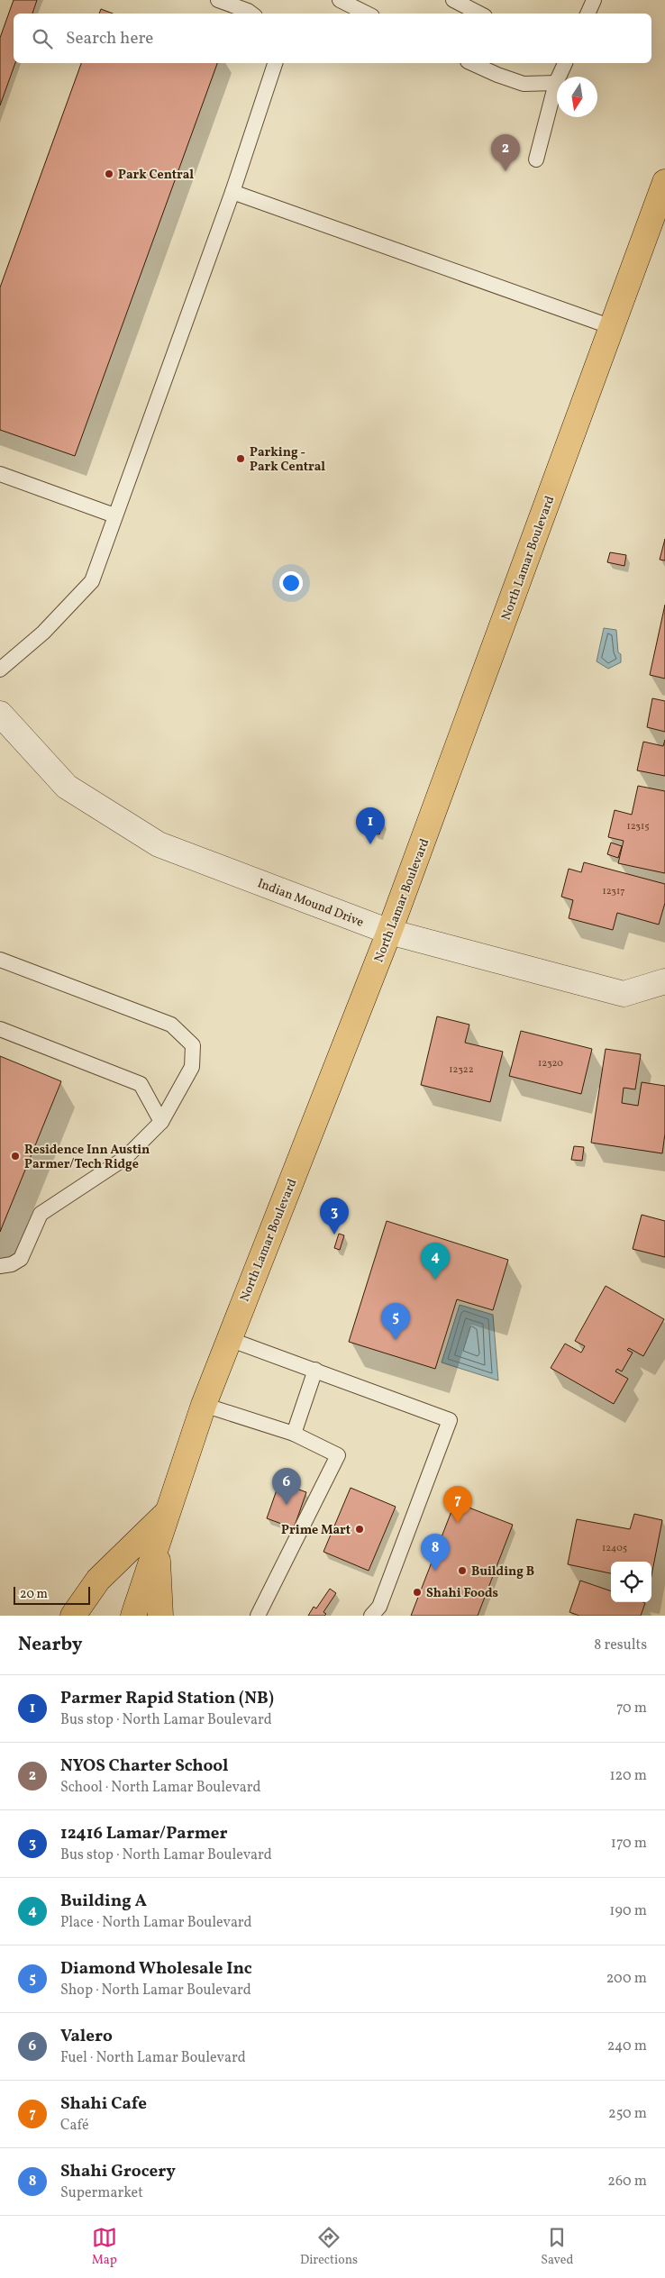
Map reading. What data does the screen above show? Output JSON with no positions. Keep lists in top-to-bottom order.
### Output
{
  "streets": {
    "main road": ["North Lamar Boulevard"],
    "street": ["Indian Mound Drive"]
  },
  "crossings": [
    ["North Lamar Boulevard", "Indian Mound Drive"]
  ],
  "places": [
    "Park Central",
    "Parking - Park Central",
    "Residence Inn Austin Parmer/Tech Ridge",
    "Prime Mart",
    "Building B",
    "Shahi Foods"
  ],
  "house_numbers": [
    "12315",
    "12317",
    "12320",
    "12322",
    "12405"
  ],
  "scale_bar": "20 m",
  "north": "bottom",
  "page": {
    "search": "Search here",
    "pins": [
      "2",
      "1",
      "3",
      "4",
      "5",
      "6",
      "7",
      "8"
    ],
    "scale": "20 m",
    "heading": ["Nearby", "8 results"],
    "list": [
      {
        "mark": "1",
        "name": "Parmer Rapid Station (NB)",
        "note": "Bus stop · North Lamar Boulevard",
        "value": "70 m"
      },
      {
        "mark": "2",
        "name": "NYOS Charter School",
        "note": "School · North Lamar Boulevard",
        "value": "120 m"
      },
      {
        "mark": "3",
        "name": "12416 Lamar/Parmer",
        "note": "Bus stop · North Lamar Boulevard",
        "value": "170 m"
      },
      {
        "mark": "4",
        "name": "Building A",
        "note": "Place · North Lamar Boulevard",
        "value": "190 m"
      },
      {
        "mark": "5",
        "name": "Diamond Wholesale Inc",
        "note": "Shop · North Lamar Boulevard",
        "value": "200 m"
      },
      {
        "mark": "6",
        "name": "Valero",
        "note": "Fuel · North Lamar Boulevard",
        "value": "240 m"
      },
      {
        "mark": "7",
        "name": "Shahi Cafe",
        "note": "Café",
        "value": "250 m"
      },
      {
        "mark": "8",
        "name": "Shahi Grocery",
        "note": "Supermarket",
        "value": "260 m"
      }
    ],
    "nav": ["Map", "Directions", "Saved"]
  }
}
